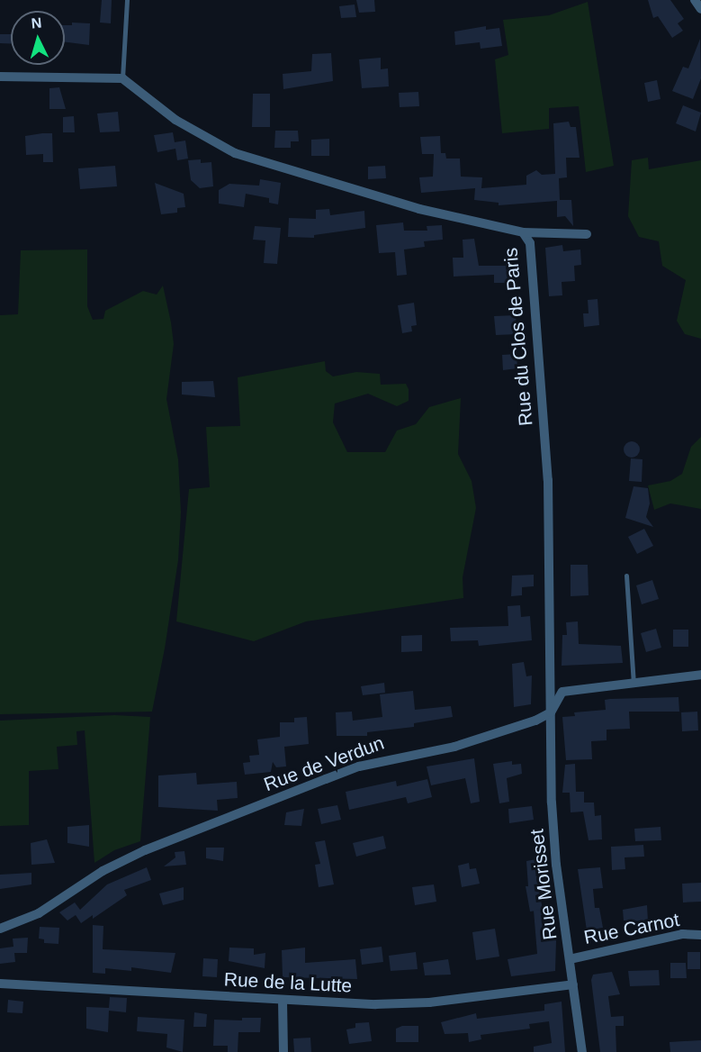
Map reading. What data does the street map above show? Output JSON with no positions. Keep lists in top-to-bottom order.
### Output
{
  "streets": {
    "street": [
      "Rue du Clos de Paris",
      "Rue de Verdun",
      "Rue Morisset",
      "Rue Carnot",
      "Rue de la Lutte"
    ]
  },
  "crossings": [
    ["Rue du Clos de Paris", "Rue de Verdun"],
    ["Rue du Clos de Paris", "Rue Morisset"],
    ["Rue de Verdun", "Rue Morisset"],
    ["Rue Morisset", "Rue Carnot"],
    ["Rue Morisset", "Rue de la Lutte"]
  ],
  "north": "top"
}
